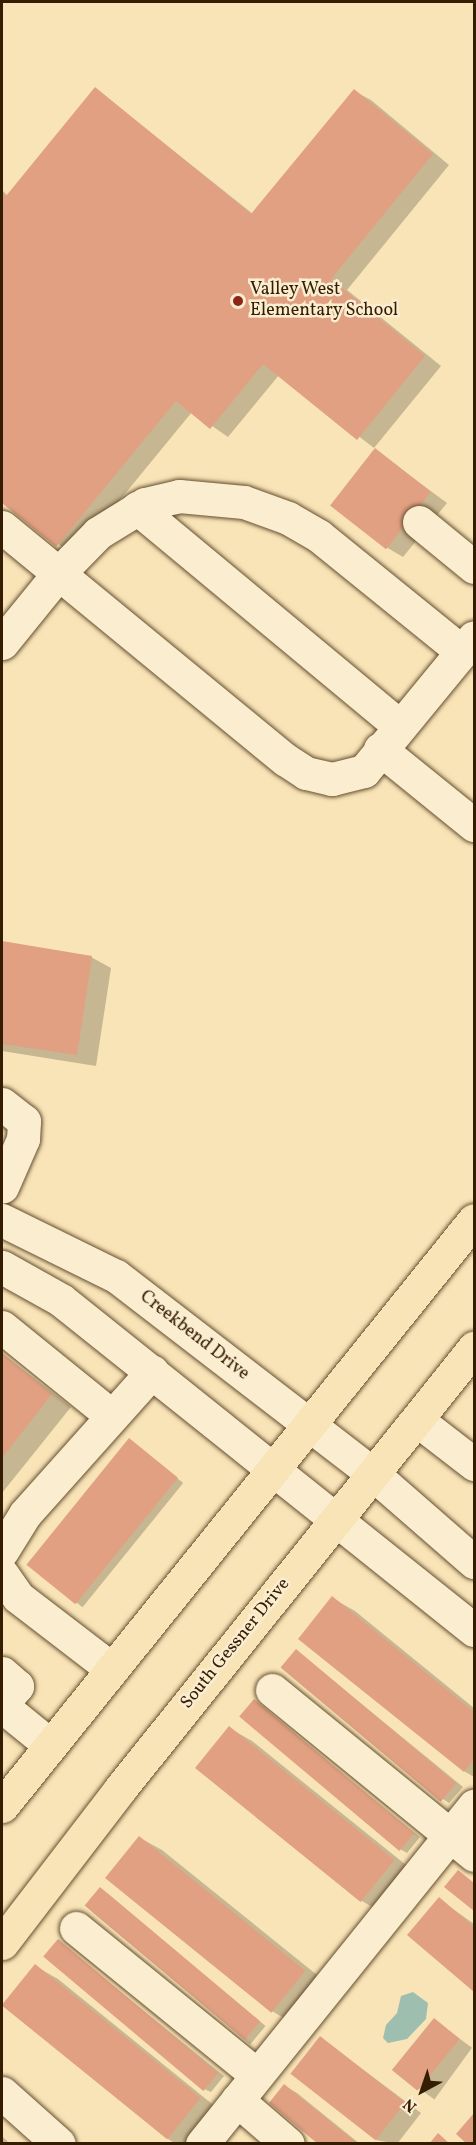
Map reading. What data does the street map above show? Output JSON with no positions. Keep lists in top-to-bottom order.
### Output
{
  "streets": {
    "main road": ["South Gessner Drive"],
    "street": ["Creekbend Drive"]
  },
  "crossings": [
    ["Creekbend Drive", "South Gessner Drive"]
  ],
  "places": ["Valley West Elementary School"],
  "north": "bottom left"
}
